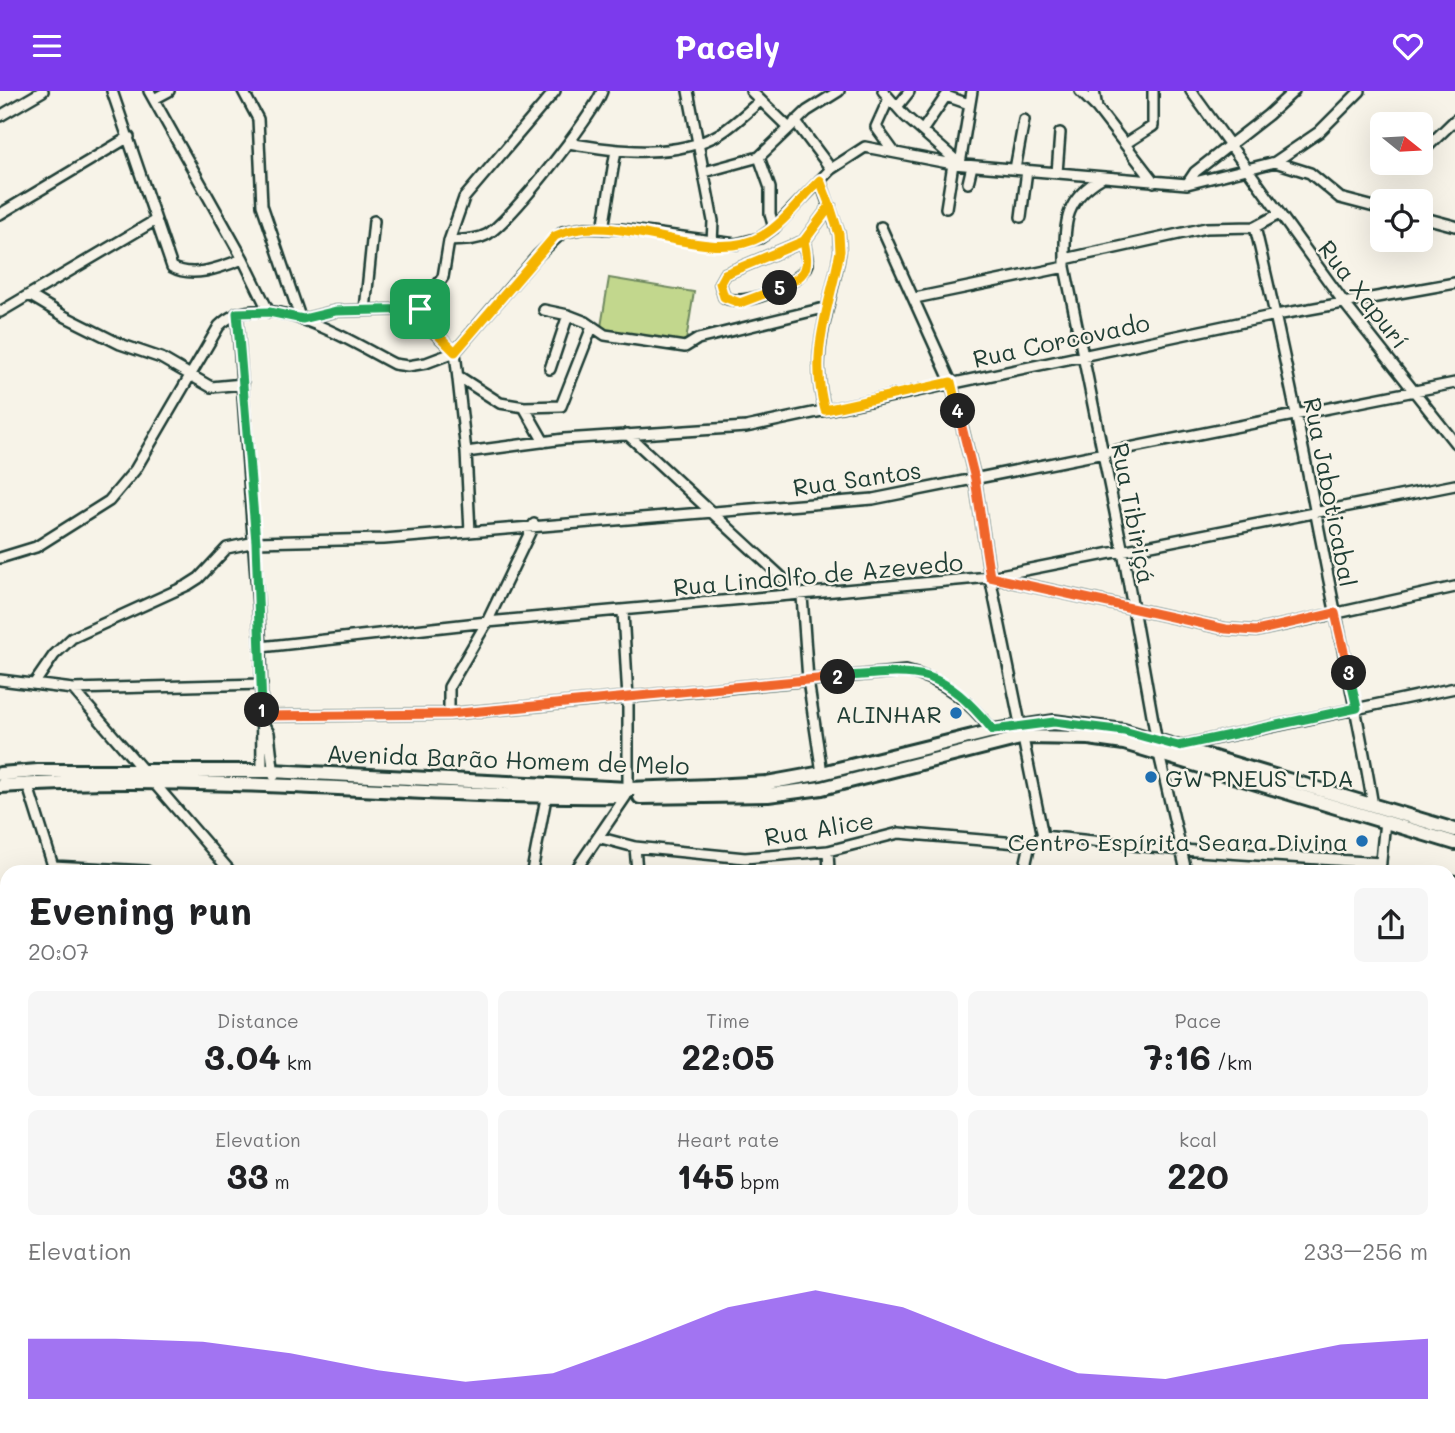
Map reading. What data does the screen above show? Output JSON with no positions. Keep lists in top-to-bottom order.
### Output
{
  "streets": {
    "main road": ["Avenida Barão Homem de Melo"],
    "street": [
      "Rua Xapurí",
      "Rua Corcovado",
      "Rua Santos",
      "Rua Jaboticabal",
      "Rua Tibiriçá",
      "Rua Lindolfo de Azevedo",
      "Rua Alice"
    ]
  },
  "crossings": [
    ["Rua Xapurí", "Rua Corcovado"],
    ["Rua Xapurí", "Rua Santos"],
    ["Rua Corcovado", "Rua Jaboticabal"],
    ["Rua Corcovado", "Rua Tibiriçá"],
    ["Rua Santos", "Rua Jaboticabal"],
    ["Rua Santos", "Rua Tibiriçá"],
    ["Rua Jaboticabal", "Rua Lindolfo de Azevedo"],
    ["Rua Jaboticabal", "Avenida Barão Homem de Melo"],
    ["Rua Tibiriçá", "Rua Lindolfo de Azevedo"],
    ["Rua Tibiriçá", "Avenida Barão Homem de Melo"]
  ],
  "places": ["ALINHAR", "GW PNEUS LTDA", "Centro Espírita Seara Divina"],
  "north": "right",
  "page": {
    "header": "Pacely",
    "pins": [
      "5",
      "4",
      "3",
      "2",
      "1"
    ],
    "heading": ["Evening run", "20:07"],
    "stats": [
      ["Distance", "3.04 km"],
      ["Time", "22:05"],
      ["Pace", "7:16 /km"],
      ["Elevation", "33 m"],
      ["Heart rate", "145 bpm"],
      ["kcal", "220"]
    ],
    "chart": ["Elevation", "233–256 m"]
  }
}
